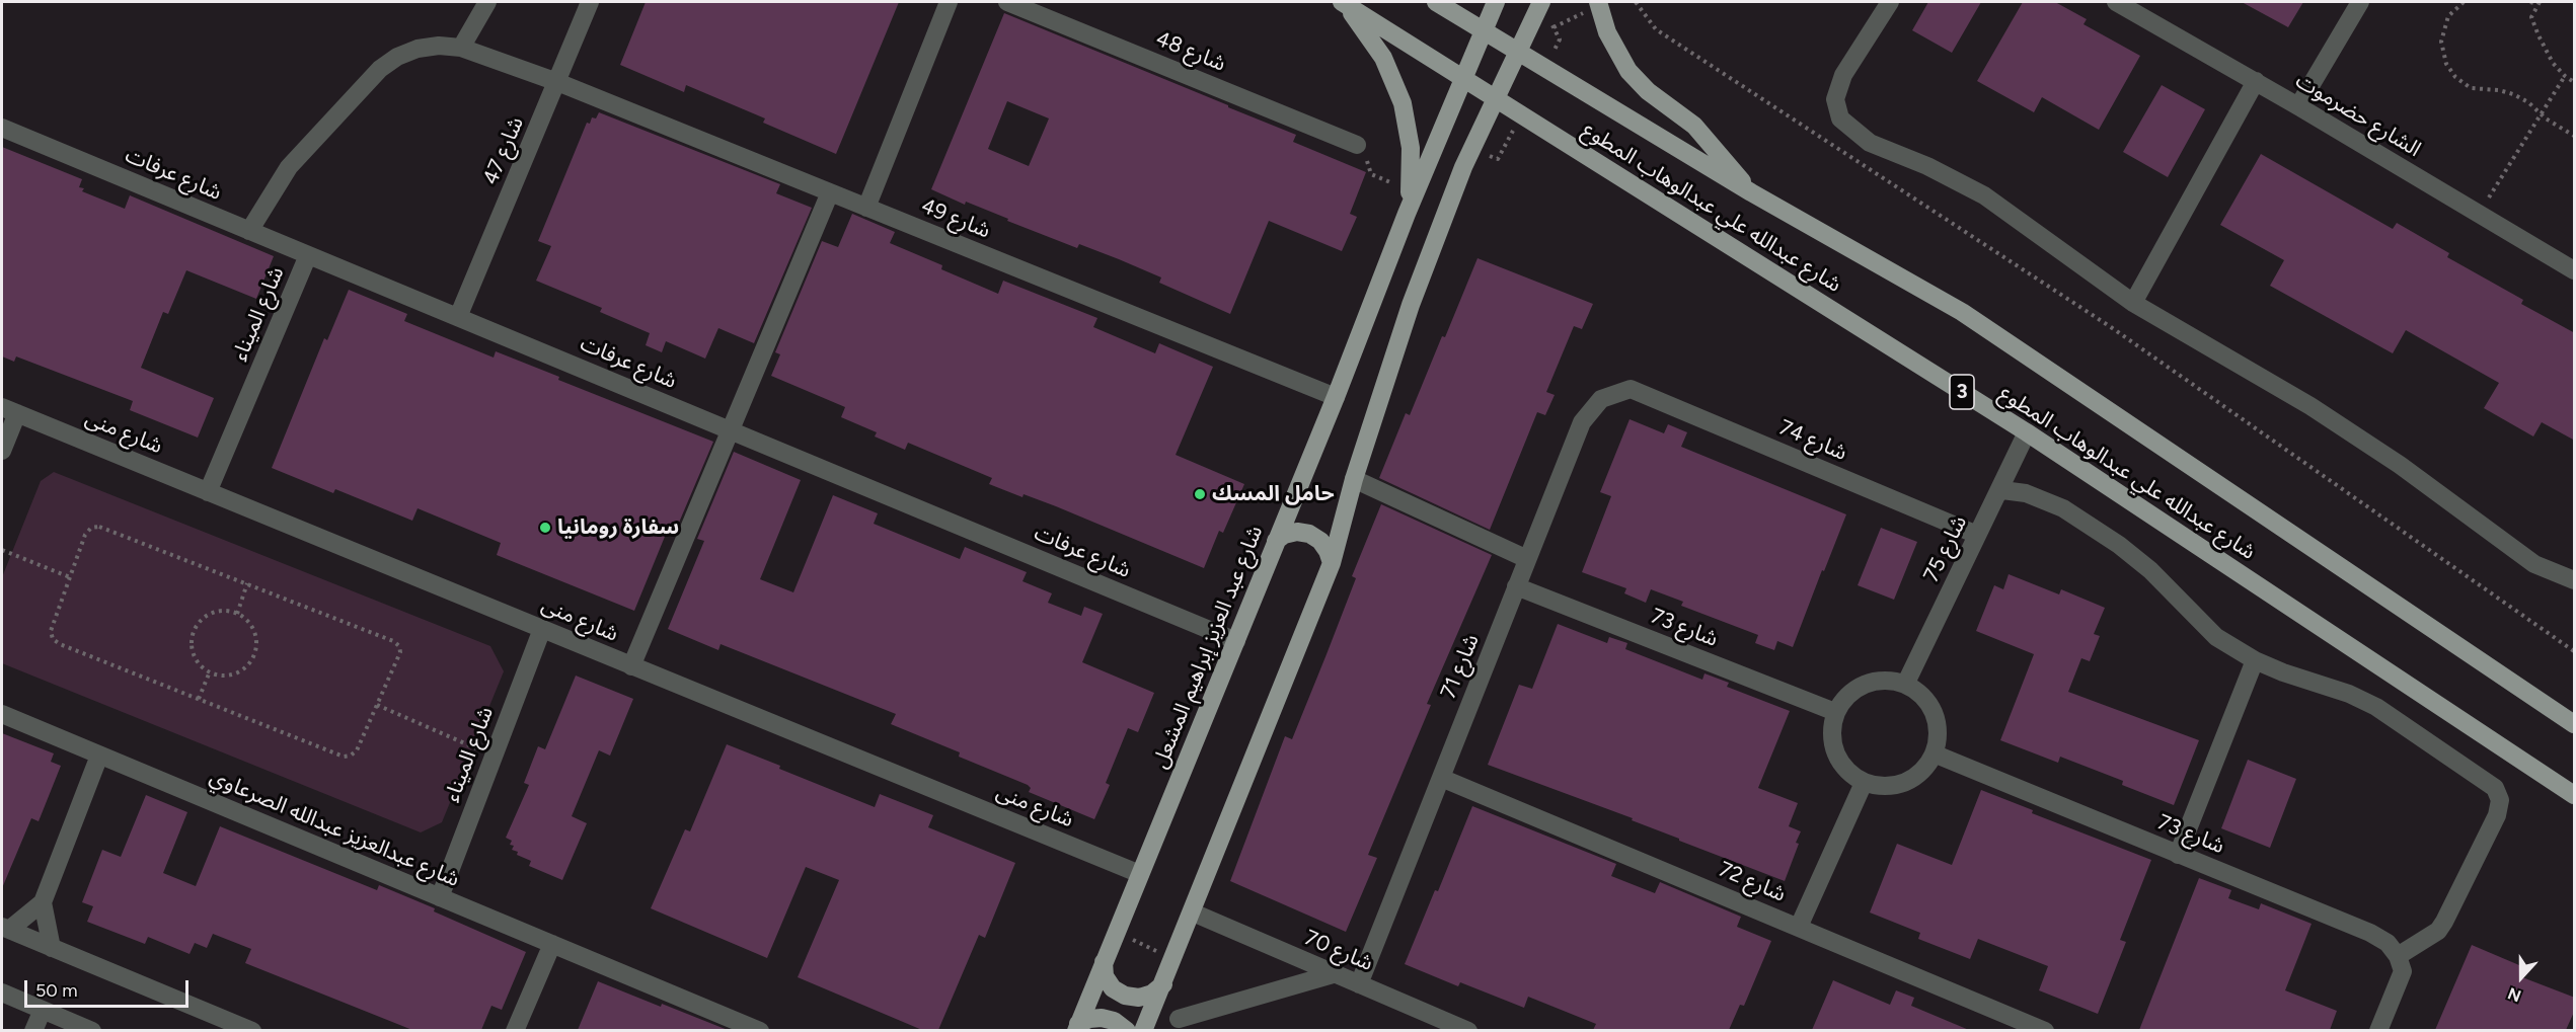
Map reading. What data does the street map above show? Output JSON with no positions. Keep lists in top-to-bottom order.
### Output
{
  "streets": {
    "main road": ["شارع عبدالله علي عبدالوهاب المطوع", "3", "شارع عبد العزيز إبراهيم المشعل"],
    "street": [
      "شارع 48",
      "الشارع حضرموت",
      "شارع 47",
      "شارع عرفات",
      "شارع 49",
      "شارع الميناء",
      "شارع منى",
      "شارع 74",
      "شارع 75",
      "شارع 73",
      "شارع 71",
      "شارع عبدالعزيز عبدالله الصرعاوي",
      "شارع 72",
      "شارع 70"
    ]
  },
  "crossings": [
    ["شارع 47", "شارع عرفات"],
    ["شارع 47", "شارع 49"],
    ["شارع عرفات", "شارع 49"],
    ["شارع عرفات", "شارع الميناء"],
    ["شارع عرفات", "شارع عبد العزيز إبراهيم المشعل"],
    ["شارع عبدالله علي عبدالوهاب المطوع", "شارع 75"],
    ["شارع عبدالله علي عبدالوهاب المطوع", "شارع عبد العزيز إبراهيم المشعل"],
    ["شارع 49", "شارع عبد العزيز إبراهيم المشعل"],
    ["شارع الميناء", "شارع منى"],
    ["شارع الميناء", "شارع عبدالعزيز عبدالله الصرعاوي"],
    ["شارع منى", "شارع عبد العزيز إبراهيم المشعل"],
    ["شارع 74", "شارع 75"],
    ["شارع 74", "شارع 71"],
    ["شارع 75", "شارع 73"],
    ["شارع 73", "شارع 71"],
    ["شارع 71", "شارع 72"],
    ["شارع 71", "شارع 70"]
  ],
  "places": ["حامل المسك", "سفارة رومانيا"],
  "scale_bar": "50 m",
  "north": "bottom"
}
